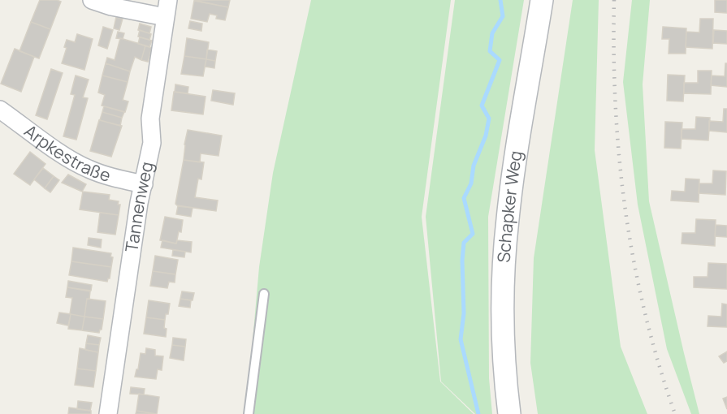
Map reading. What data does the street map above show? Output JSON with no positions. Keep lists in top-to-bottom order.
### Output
{
  "streets": {
    "street": ["Arpkestraße", "Schapker Weg", "Tannenweg"]
  },
  "crossings": [
    ["Arpkestraße", "Tannenweg"]
  ]
}
